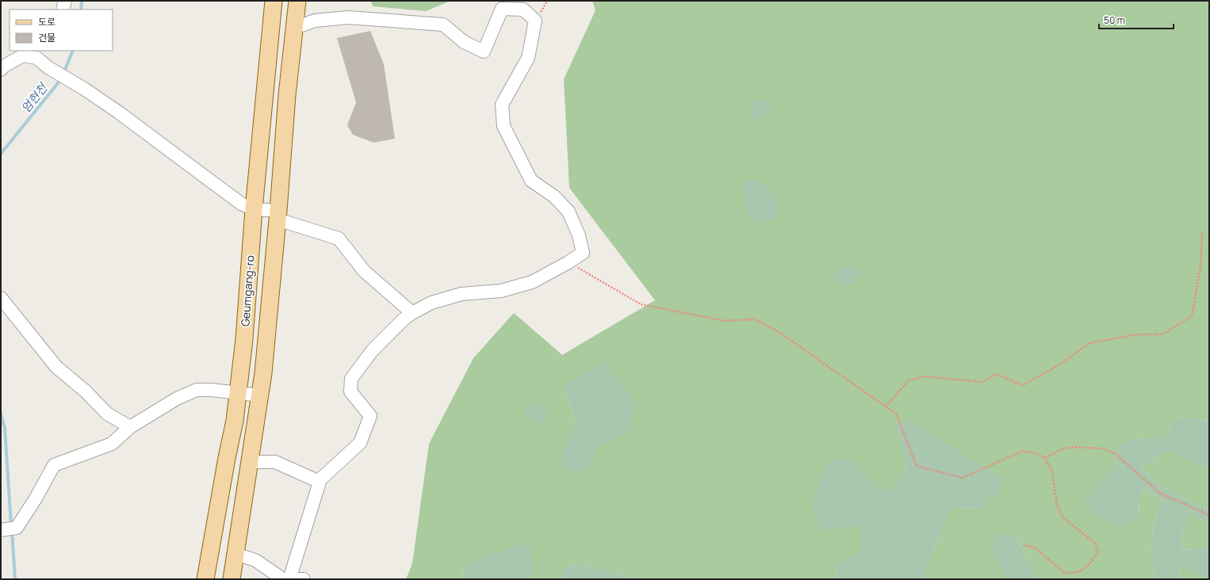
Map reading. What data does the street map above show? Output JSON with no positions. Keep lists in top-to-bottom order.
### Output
{
  "streets": {
    "main road": ["Geumgang-ro"]
  },
  "water": ["엄현천"],
  "legend": ["도로", "건물"],
  "scale_bar": "50 m"
}
